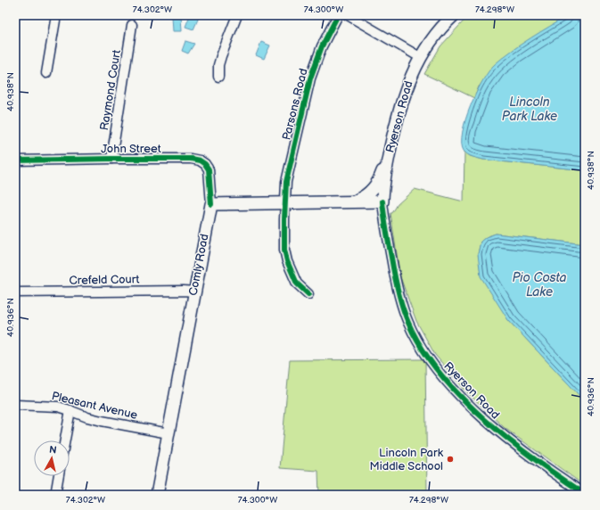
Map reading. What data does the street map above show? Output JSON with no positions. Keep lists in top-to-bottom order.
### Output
{
  "streets": {
    "main road": ["Ryerson Road", "Comly Road"],
    "street": [
      "Raymond Court",
      "Parsons Road",
      "John Street",
      "Crefeld Court",
      "Pleasant Avenue"
    ]
  },
  "crossings": [
    ["Raymond Court", "John Street"],
    ["John Street", "Comly Road"],
    ["Comly Road", "Crefeld Court"],
    ["Comly Road", "Pleasant Avenue"]
  ],
  "water": ["Lincoln Park Lake", "Pio Costa Lake"],
  "places": ["Lincoln Park Middle School"],
  "north": "top",
  "coordinates": [
    "74.302°W",
    "74.300°W",
    "74.298°W",
    "40.938°N",
    "40.936°N"
  ]
}
